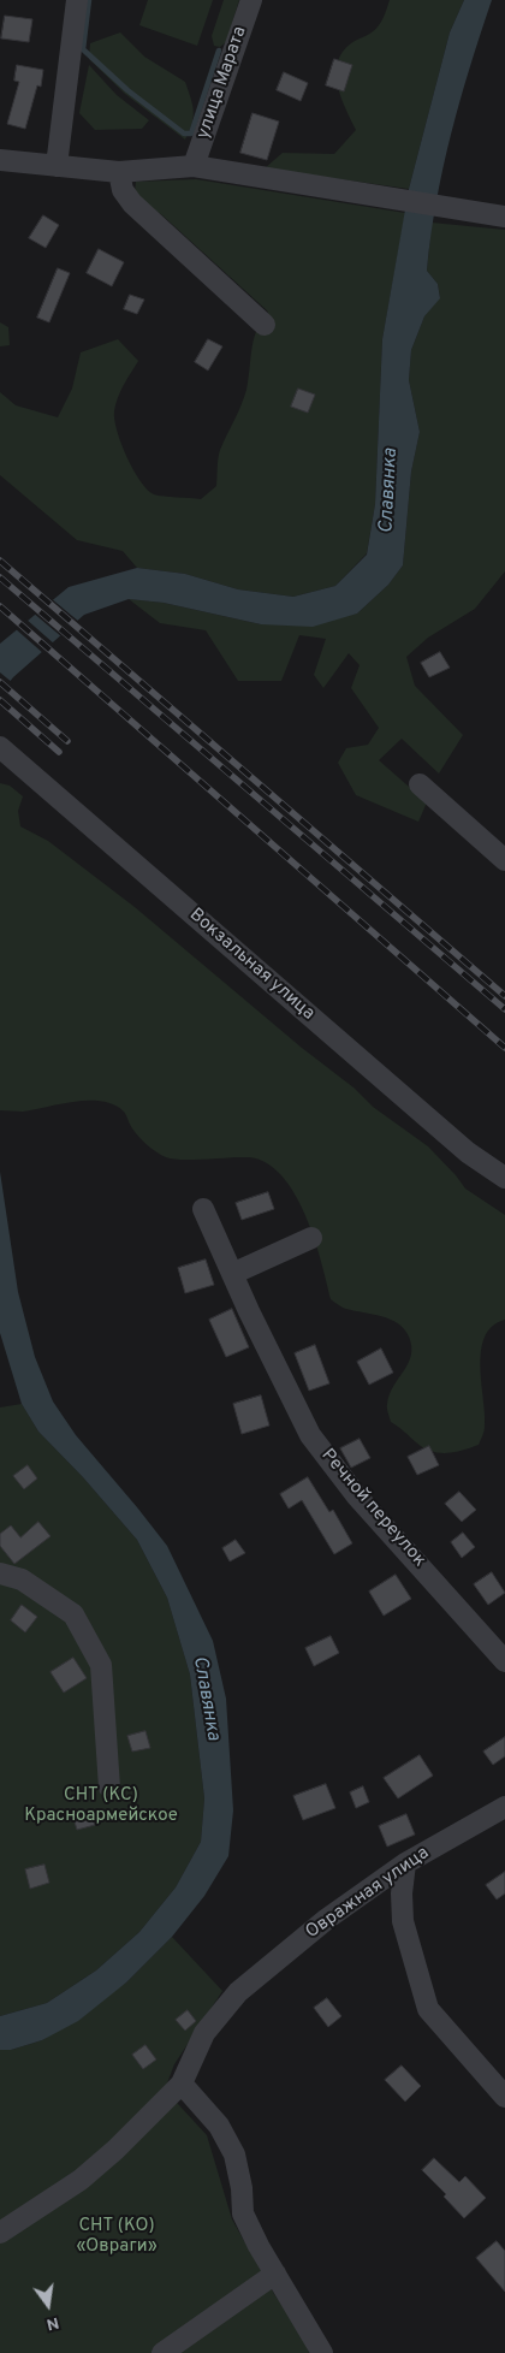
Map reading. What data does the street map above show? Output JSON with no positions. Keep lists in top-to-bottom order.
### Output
{
  "streets": {
    "street": [
      "улица Марата",
      "Вокзальная улица",
      "Речной переулок",
      "Овражная улица"
    ]
  },
  "water": ["Славянка"],
  "parks": ["СНТ (КС) Красноармейское", "СНТ (КО) «Овраги»"],
  "north": "bottom"
}
